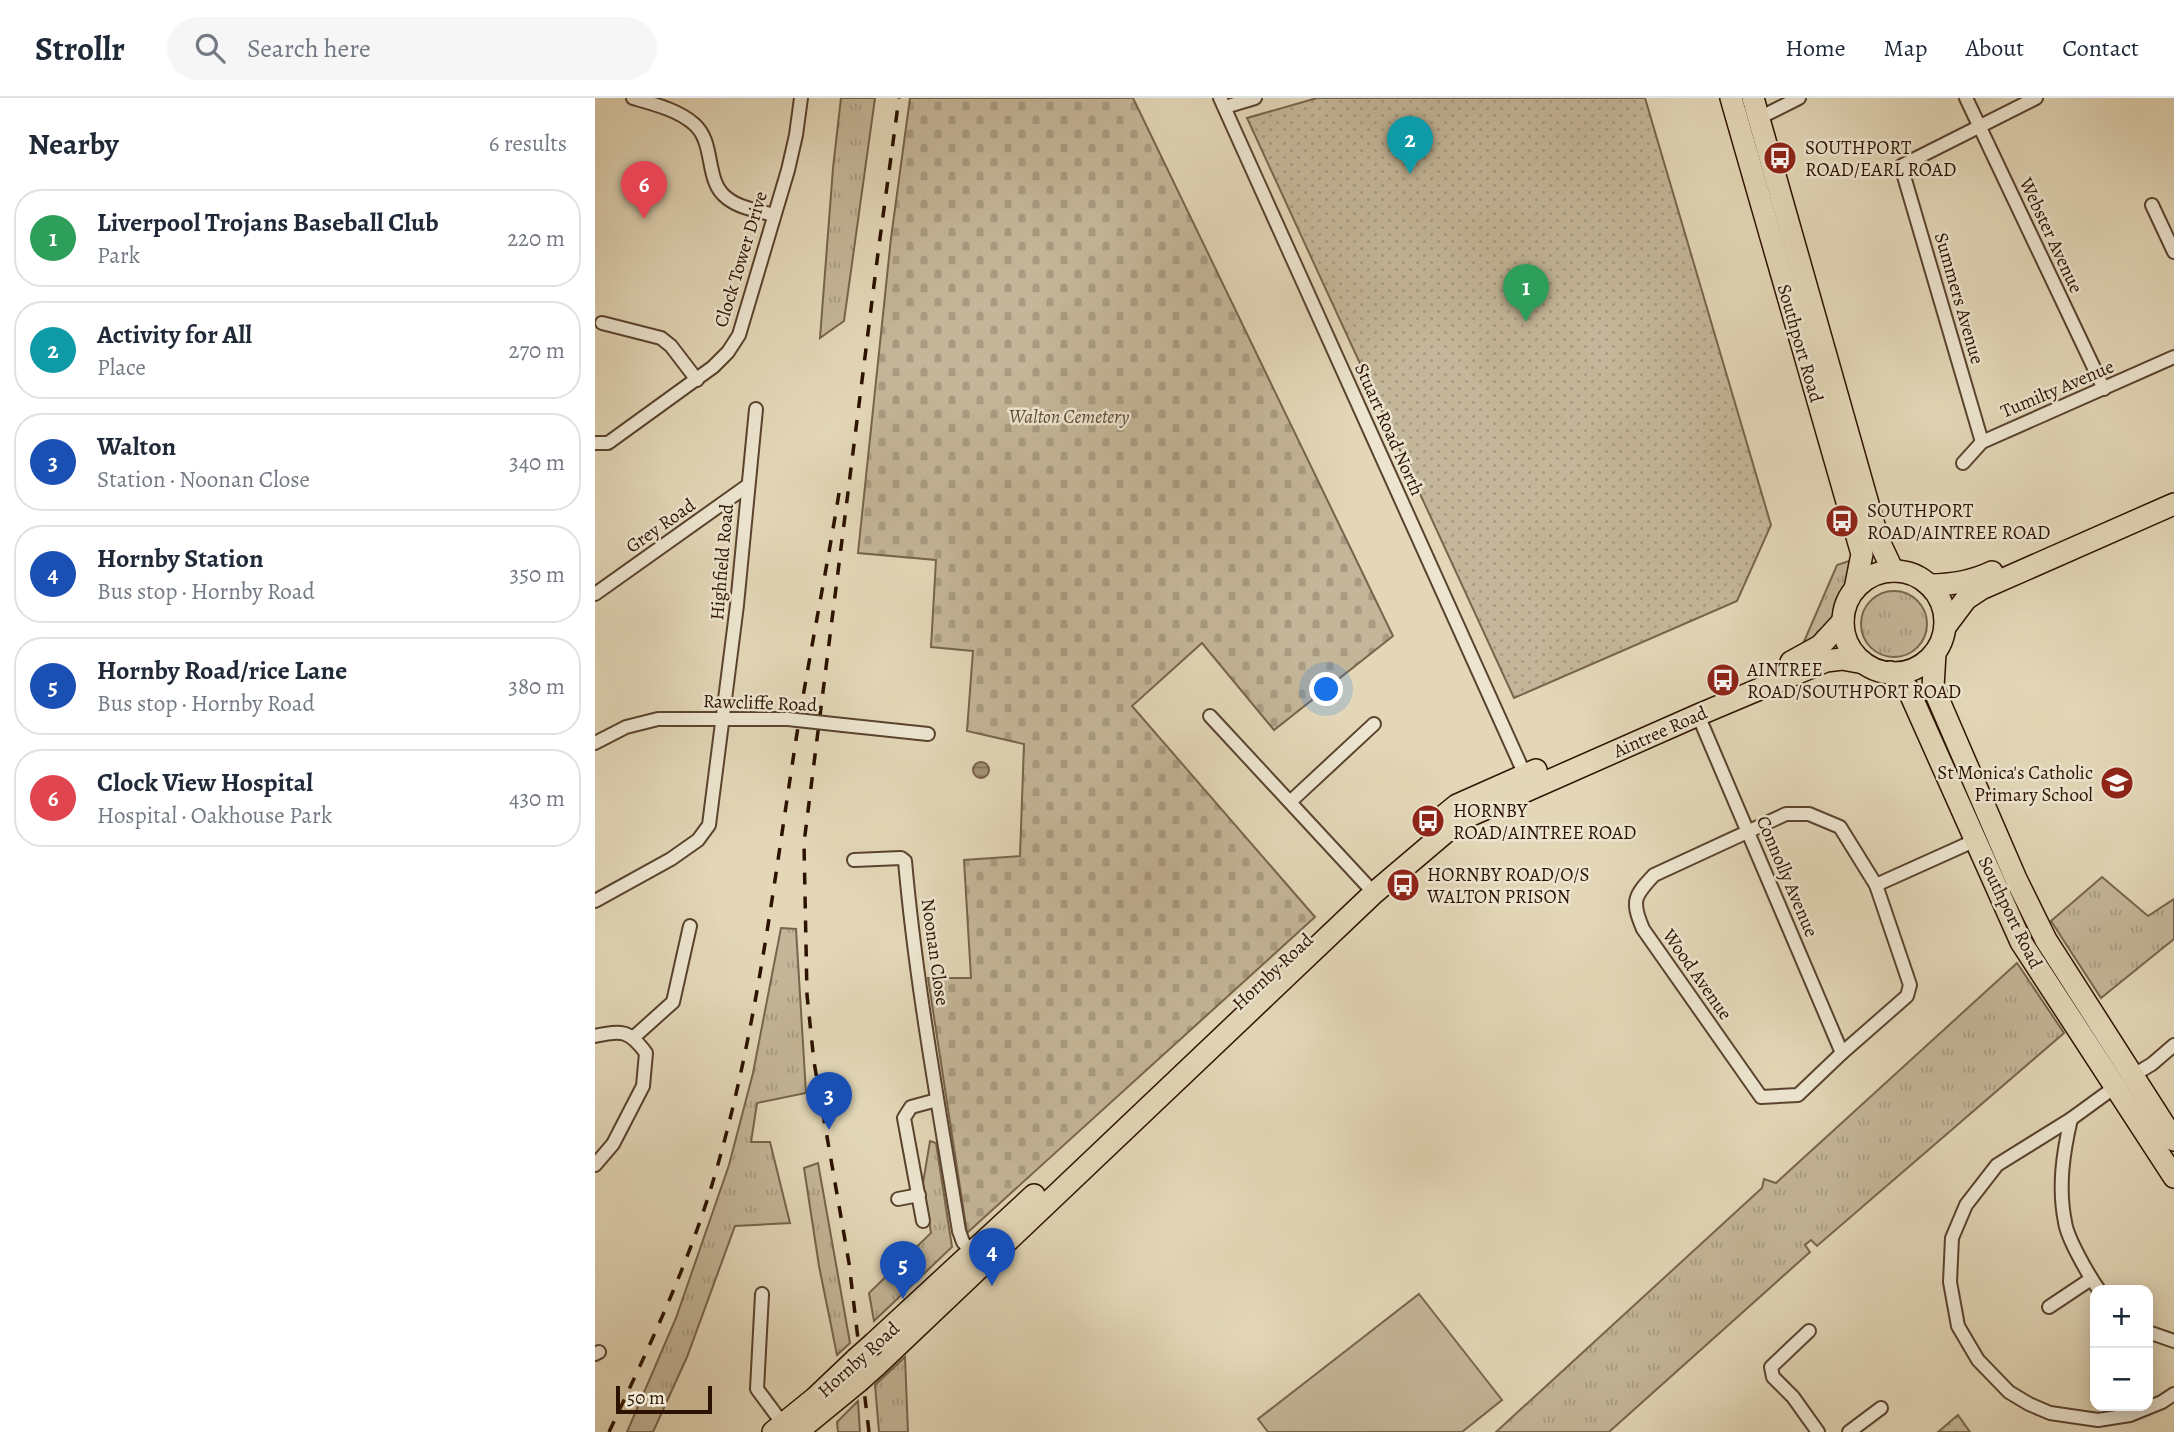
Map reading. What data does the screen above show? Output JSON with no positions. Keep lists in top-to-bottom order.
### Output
{
  "streets": {
    "main road": ["Southport Road", "Aintree Road", "Hornby Road"],
    "street": [
      "Webster Avenue",
      "Clock Tower Drive",
      "Summers Avenue",
      "Tumilty Avenue",
      "Stuart Road North",
      "Grey Road",
      "Highfield Road",
      "Rawcliffe Road",
      "Connolly Avenue",
      "Noonan Close",
      "Wood Avenue"
    ]
  },
  "crossings": [
    ["Webster Avenue", "Summers Avenue"],
    ["Webster Avenue", "Tumilty Avenue"],
    ["Summers Avenue", "Tumilty Avenue"],
    ["Southport Road", "Aintree Road"],
    ["Southport Road", "Hornby Road"],
    ["Stuart Road North", "Hornby Road"],
    ["Grey Road", "Highfield Road"],
    ["Highfield Road", "Rawcliffe Road"],
    ["Aintree Road", "Connolly Avenue"],
    ["Aintree Road", "Hornby Road"],
    ["Connolly Avenue", "Wood Avenue"],
    ["Noonan Close", "Hornby Road"]
  ],
  "parks": ["Walton Cemetery"],
  "places": {
    "bus stop": [
      "SOUTHPORT ROAD/EARL ROAD",
      "SOUTHPORT ROAD/AINTREE ROAD",
      "AINTREE ROAD/SOUTHPORT ROAD",
      "HORNBY ROAD/AINTREE ROAD",
      "HORNBY ROAD/O/S WALTON PRISON"
    ],
    "school or university": ["St Monica's Catholic Primary School"]
  },
  "scale_bar": "50 m",
  "page": {
    "header": "Strollr",
    "search": "Search here",
    "nav": [
      "Home",
      "Map",
      "About",
      "Contact"
    ],
    "heading": ["Nearby", "6 results"],
    "pins": [
      "2",
      "6",
      "1",
      "3",
      "4",
      "5"
    ],
    "list": [
      {
        "mark": "1",
        "name": "Liverpool Trojans Baseball Club",
        "note": "Park",
        "value": "220 m"
      },
      {
        "mark": "2",
        "name": "Activity for All",
        "note": "Place",
        "value": "270 m"
      },
      {
        "mark": "3",
        "name": "Walton",
        "note": "Station · Noonan Close",
        "value": "340 m"
      },
      {
        "mark": "4",
        "name": "Hornby Station",
        "note": "Bus stop · Hornby Road",
        "value": "350 m"
      },
      {
        "mark": "5",
        "name": "Hornby Road/rice Lane",
        "note": "Bus stop · Hornby Road",
        "value": "380 m"
      },
      {
        "mark": "6",
        "name": "Clock View Hospital",
        "note": "Hospital · Oakhouse Park",
        "value": "430 m"
      }
    ],
    "map_buttons": ["+", "−"],
    "scale": "50 m"
  }
}
